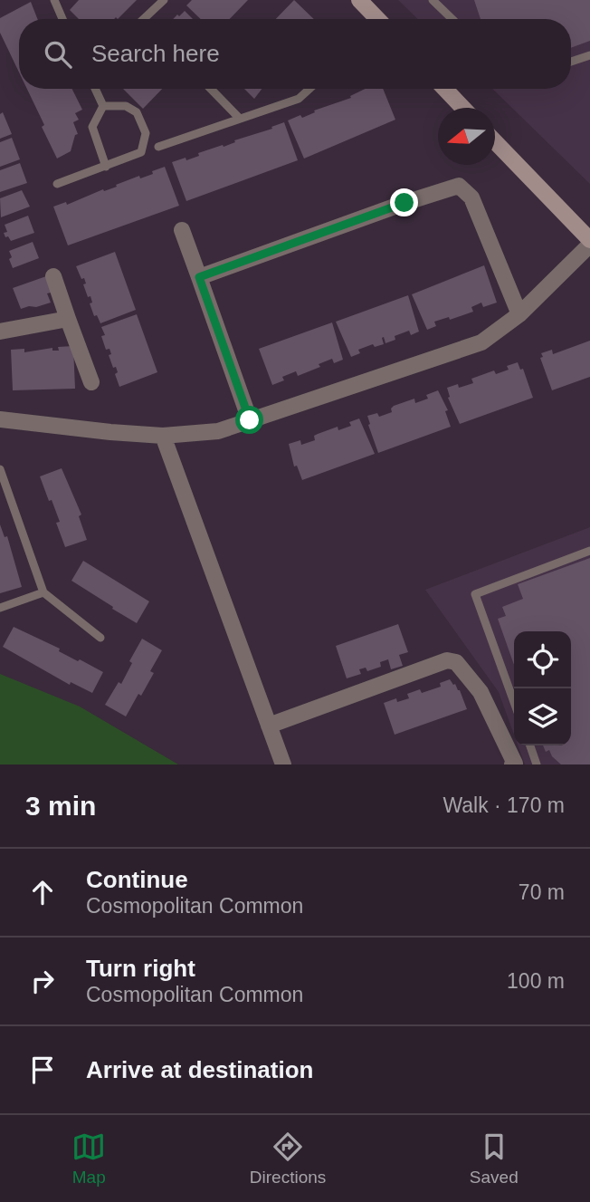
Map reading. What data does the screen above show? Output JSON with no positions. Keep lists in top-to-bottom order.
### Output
{
  "north": "left",
  "page": {
    "search": "Search here",
    "heading": ["3 min", "Walk · 170 m"],
    "list": [
      ["Continue", "Cosmopolitan Common", "70 m"],
      ["Turn right", "Cosmopolitan Common", "100 m"],
      "Arrive at destination"
    ],
    "nav": ["Map", "Directions", "Saved"]
  }
}
